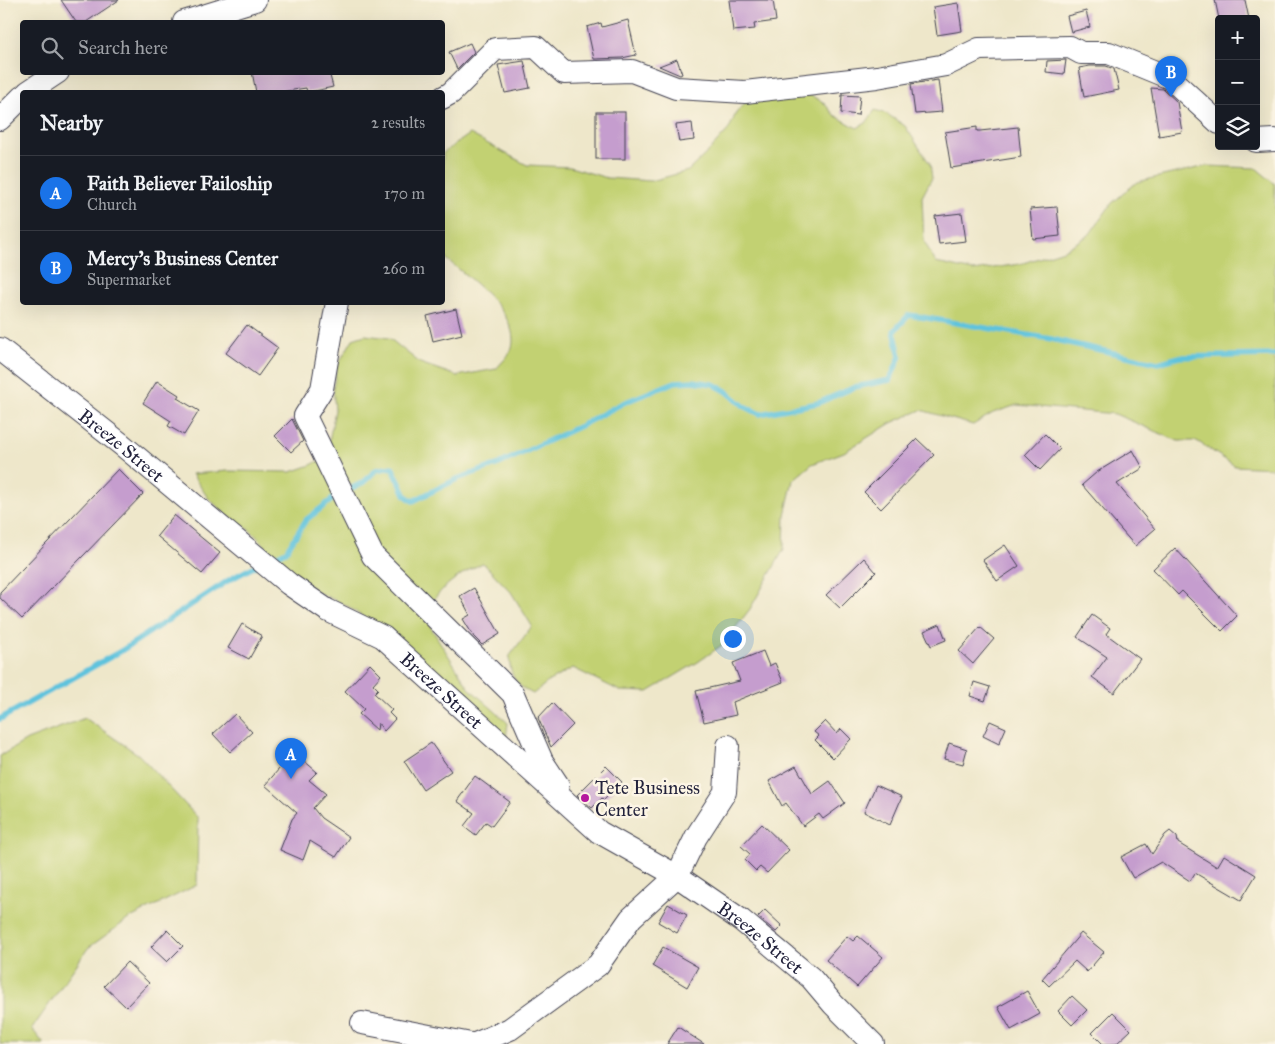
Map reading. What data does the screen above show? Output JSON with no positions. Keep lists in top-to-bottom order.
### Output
{
  "streets": {
    "street": ["Breeze Street"]
  },
  "places": ["Tete Business Center"],
  "page": {
    "map_buttons": ["+", "−"],
    "search": "Search here",
    "pins": ["B", "A"],
    "heading": ["Nearby", "2 results"],
    "list": [
      {
        "mark": "A",
        "name": "Faith Believer Failoship",
        "note": "Church",
        "value": "170 m"
      },
      {
        "mark": "B",
        "name": "Mercy's Business Center",
        "note": "Supermarket",
        "value": "260 m"
      }
    ]
  }
}
